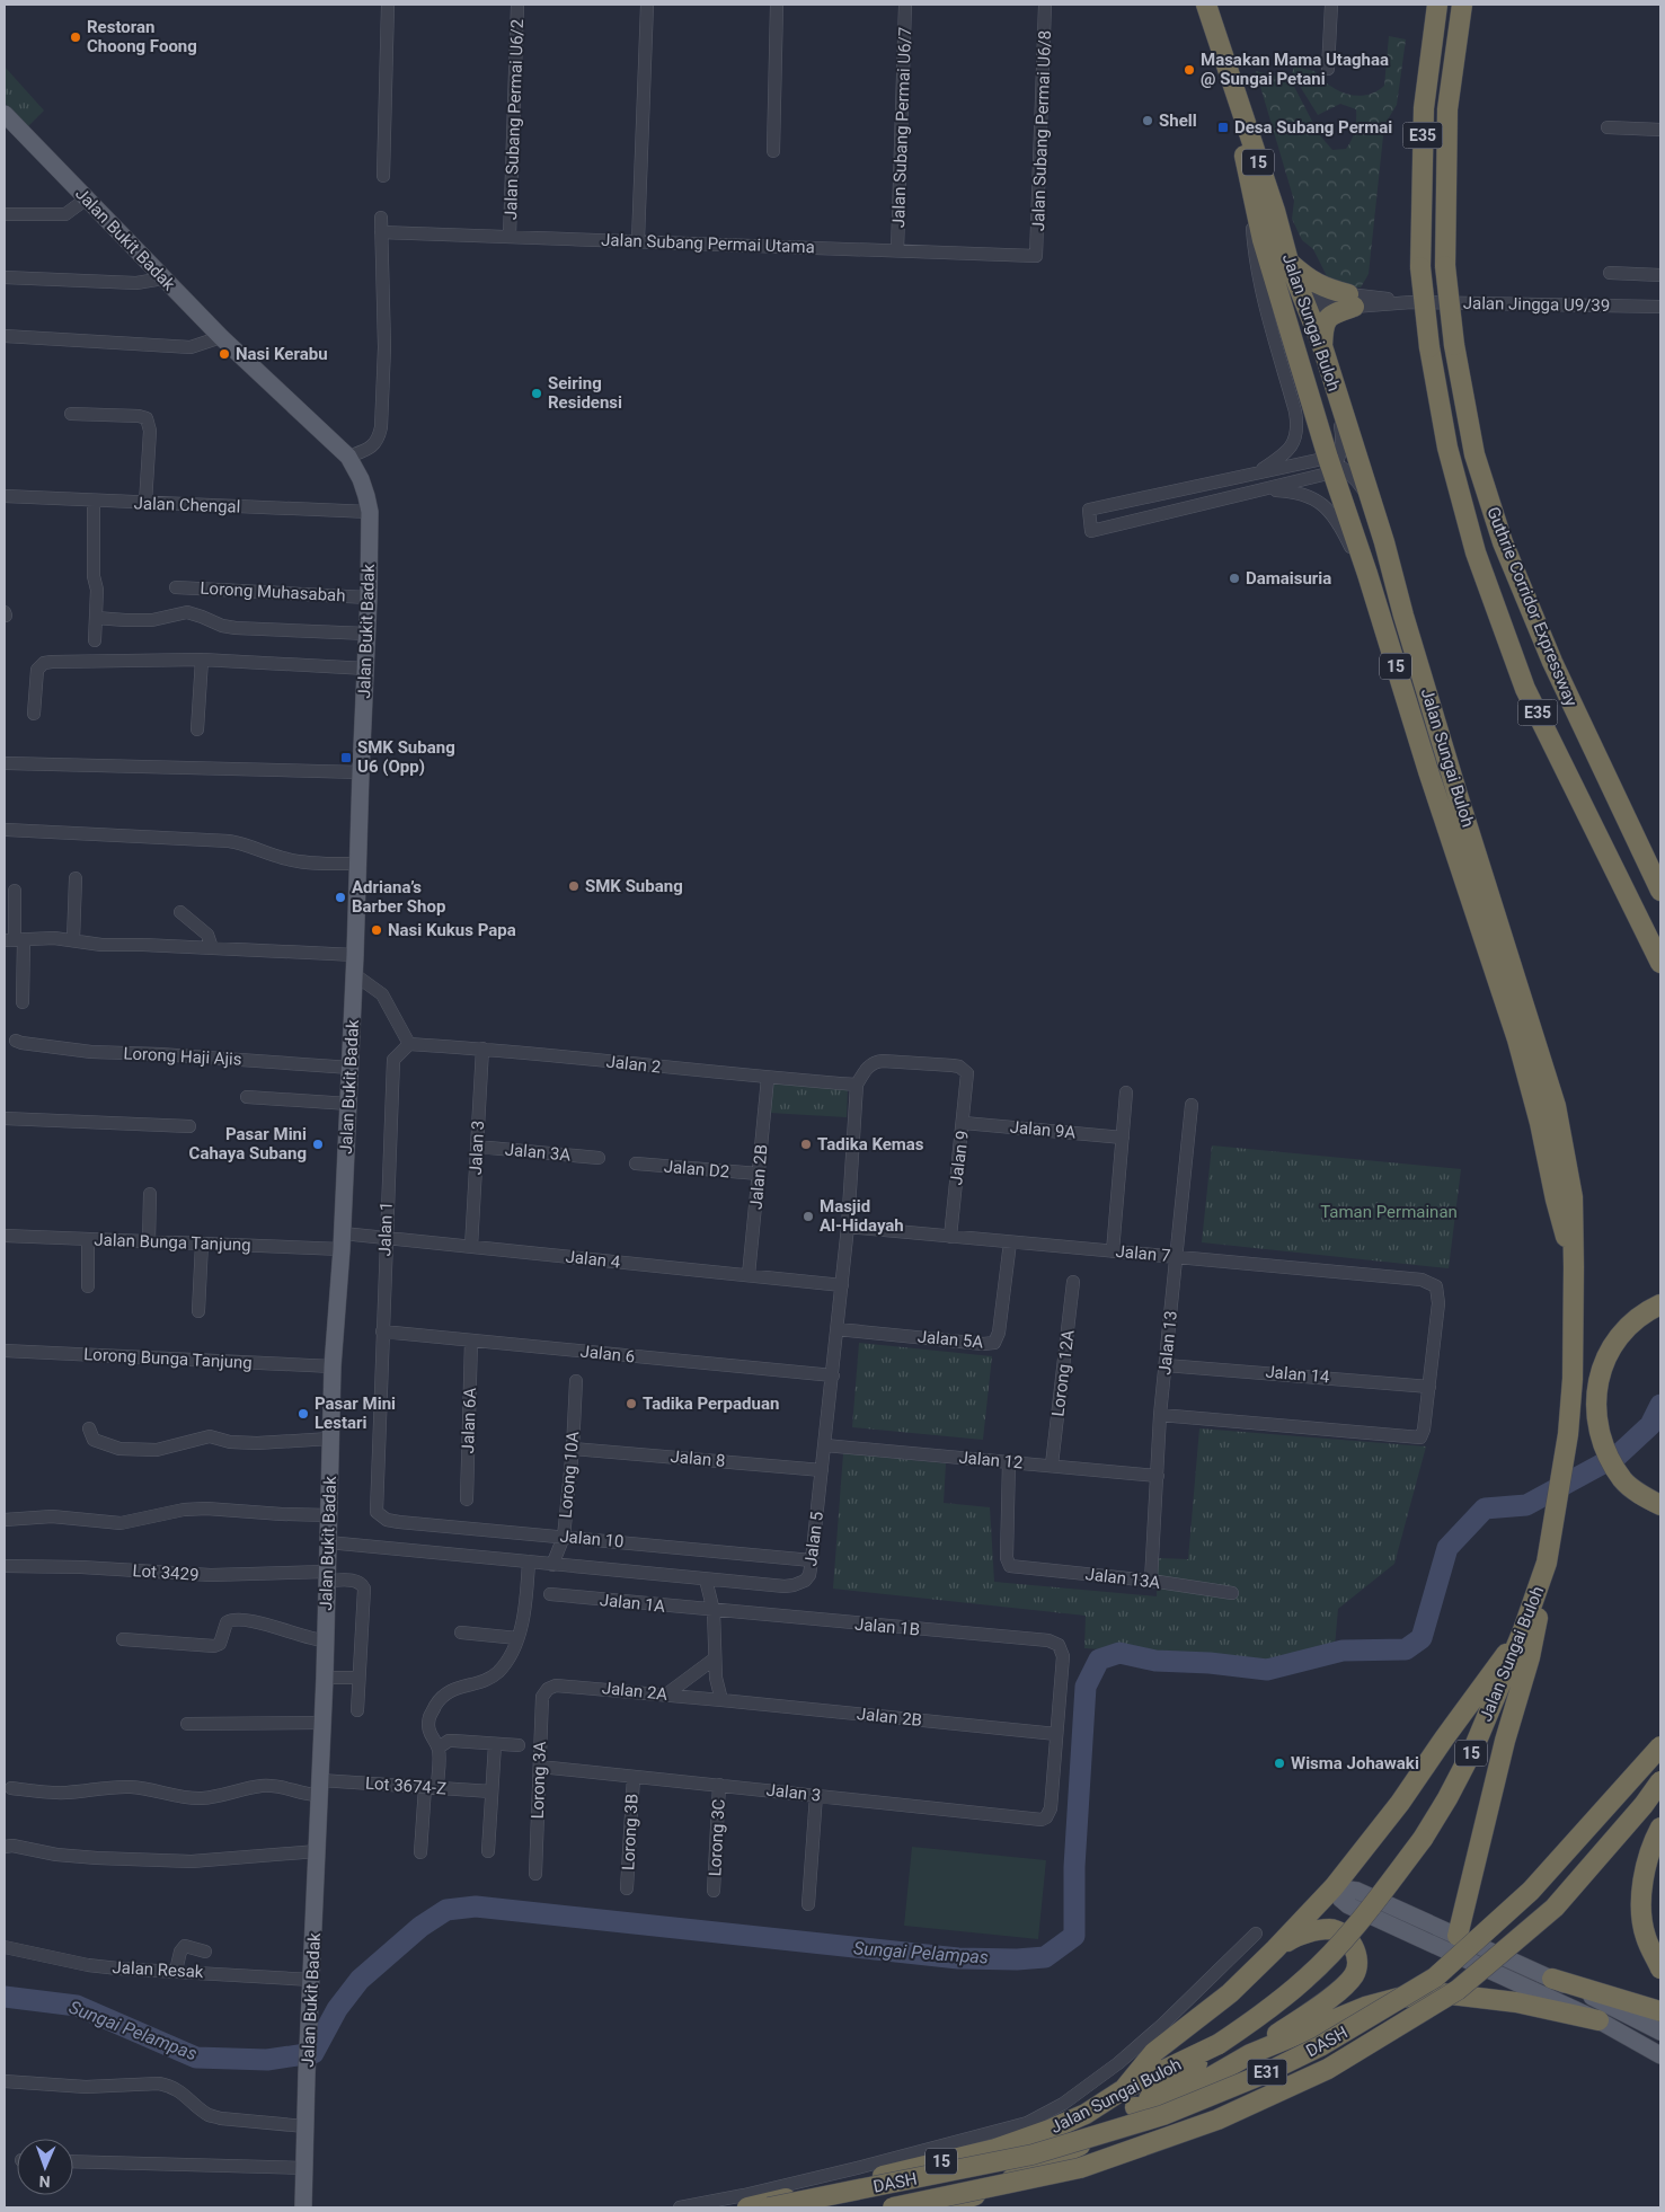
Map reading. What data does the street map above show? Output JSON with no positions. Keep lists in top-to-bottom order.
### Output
{
  "streets": {
    "highway": [
      "E35",
      "15",
      "Jalan Sungai Buloh",
      "Guthrie Corridor Expressway",
      "DASH",
      "E31"
    ],
    "main road": ["Jalan Bukit Badak"],
    "street": [
      "Jalan Subang Permai U6/2",
      "Jalan Subang Permai U6/7",
      "Jalan Subang Permai U6/8",
      "Jalan Subang Permai Utama",
      "Jalan Jingga U9/39",
      "Jalan Chengal",
      "Lorong Muhasabah",
      "Lorong Haji Ajis",
      "Jalan 2",
      "Jalan 9A",
      "Jalan 3",
      "Jalan 3A",
      "Jalan 9",
      "Jalan D2",
      "Jalan 2B",
      "Jalan 1",
      "Jalan Bunga Tanjung",
      "Jalan 7",
      "Jalan 4",
      "Jalan 5A",
      "Jalan 13",
      "Jalan 6",
      "Lorong Bunga Tanjung",
      "Lorong 12A",
      "Jalan 14",
      "Jalan 6A",
      "Jalan 8",
      "Jalan 12",
      "Lorong 10A",
      "Jalan 10",
      "Jalan 5",
      "Lot 3429",
      "Jalan 13A",
      "Jalan 1A",
      "Jalan 1B",
      "Jalan 2A",
      "Lorong 3A",
      "Lot 3674-Z",
      "Lorong 3B",
      "Lorong 3C",
      "Jalan Resak"
    ]
  },
  "crossings": [
    ["Jalan Subang Permai U6/2", "Jalan Subang Permai Utama"],
    ["Jalan Subang Permai U6/7", "Jalan Subang Permai Utama"],
    ["Jalan Subang Permai U6/8", "Jalan Subang Permai Utama"],
    ["Jalan Bukit Badak", "Jalan Chengal"],
    ["Jalan Bukit Badak", "Lorong Muhasabah"],
    ["Jalan Bukit Badak", "Lorong Haji Ajis"],
    ["Jalan Bukit Badak", "Jalan Bunga Tanjung"],
    ["Jalan Bukit Badak", "Jalan 4"],
    ["Jalan Bukit Badak", "Lorong Bunga Tanjung"],
    ["Jalan Bukit Badak", "Jalan 5"],
    ["Jalan Bukit Badak", "Lot 3429"],
    ["Jalan Bukit Badak", "Lot 3674-Z"],
    ["Jalan Bukit Badak", "Jalan Resak"],
    ["Jalan Jingga U9/39", "Jalan Sungai Buloh"],
    ["Jalan 2", "Jalan 3"],
    ["Jalan 2", "Jalan 9"],
    ["Jalan 2", "Jalan 2B"],
    ["Jalan 2", "Jalan 1"],
    ["Jalan 2", "Jalan 5"],
    ["Jalan 9A", "Jalan 9"],
    ["Jalan 3", "Jalan 3A"],
    ["Jalan 3", "Jalan 2B"],
    ["Jalan 3", "Jalan 4"],
    ["Jalan 3", "Jalan 1B"],
    ["Jalan 3", "Lorong 3A"],
    ["Jalan 3", "Lorong 3B"],
    ["Jalan 3", "Lorong 3C"],
    ["Jalan 9", "Jalan 7"],
    ["Jalan 9", "Jalan 5"],
    ["Jalan D2", "Jalan 2B"],
    ["Jalan 2B", "Jalan 4"],
    ["Jalan 2B", "Jalan 1B"],
    ["Jalan 2B", "Jalan 2A"],
    ["Jalan 1", "Jalan 4"],
    ["Jalan 1", "Jalan 6"],
    ["Jalan 1", "Jalan 10"],
    ["Jalan Bunga Tanjung", "Jalan 4"],
    ["Jalan 7", "Jalan 5A"],
    ["Jalan 7", "Jalan 13"],
    ["Jalan 7", "Jalan 14"],
    ["Jalan 7", "Jalan 5"],
    ["Jalan 4", "Jalan 5"],
    ["Jalan 5A", "Jalan 5"],
    ["Jalan 13", "Jalan 14"],
    ["Jalan 13", "Jalan 12"],
    ["Jalan 13", "Jalan 13A"],
    ["Jalan 6", "Jalan 6A"],
    ["Jalan 6", "Jalan 5"],
    ["Lorong 12A", "Jalan 12"],
    ["Jalan 8", "Lorong 10A"],
    ["Jalan 8", "Jalan 5"],
    ["Jalan 12", "Jalan 5"],
    ["Jalan 12", "Jalan 13A"],
    ["Lorong 10A", "Jalan 10"],
    ["Lorong 10A", "Jalan 5"],
    ["Jalan 10", "Jalan 5"],
    ["Jalan 1A", "Jalan 1B"],
    ["Jalan 2A", "Lorong 3A"]
  ],
  "water": ["Sungai Pelampas"],
  "parks": ["Taman Permainan"],
  "places": {
    "other": [
      "Restoran Choong Foong",
      "Masakan Mama Utaghaa @ Sungai Petani",
      "Shell",
      "Nasi Kerabu",
      "Seiring Residensi",
      "Damaisuria",
      "SMK Subang",
      "Adriana’s Barber Shop",
      "Nasi Kukus Papa",
      "Pasar Mini Cahaya Subang",
      "Tadika Kemas",
      "Masjid Al-Hidayah",
      "Tadika Perpaduan",
      "Pasar Mini Lestari",
      "Wisma Johawaki"
    ],
    "transit": ["Desa Subang Permai", "SMK Subang U6 (Opp)"]
  },
  "north": "bottom"
}
